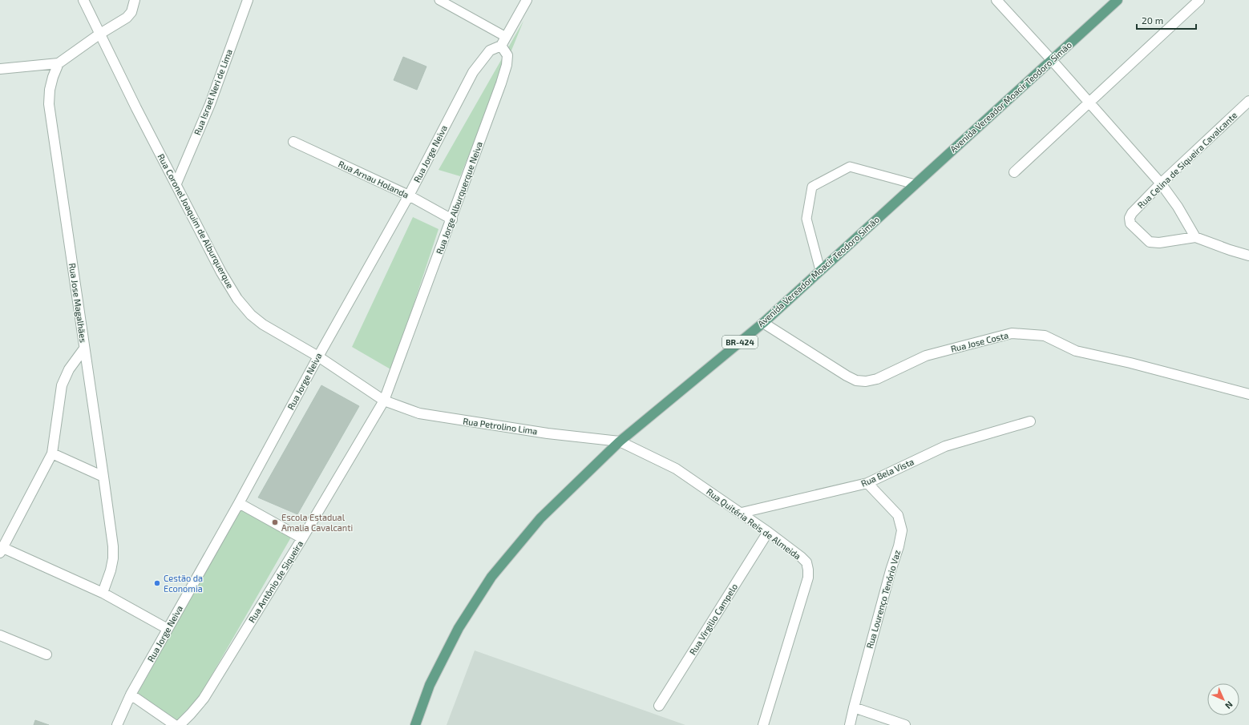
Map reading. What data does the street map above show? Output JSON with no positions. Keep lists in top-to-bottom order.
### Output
{
  "streets": {
    "main road": ["Avenida Vereador Moacir Teodoro Simão", "BR-424"],
    "street": [
      "Rua Israel Neri de Lima",
      "Rua Jorge Neiva",
      "Rua Celina de Siqueira Cavalcante",
      "Rua Arnau Holanda",
      "Rua Jorge Alburquerque Neiva",
      "Rua Coronel Joaquim de Alburquerque",
      "Rua Jose Magalhães",
      "Rua Jose Costa",
      "Rua Petrolino Lima",
      "Rua Bela Vista",
      "Rua Quitéria Reis de Almeida",
      "Rua Antônio de Siqueira",
      "Rua Lourenço Tenório Vaz",
      "Rua Virgilio Campelo"
    ]
  },
  "crossings": [
    ["Rua Israel Neri de Lima", "Rua Coronel Joaquim de Alburquerque"],
    ["Avenida Vereador Moacir Teodoro Simão", "Rua Jose Costa"],
    ["Avenida Vereador Moacir Teodoro Simão", "Rua Petrolino Lima"],
    ["Avenida Vereador Moacir Teodoro Simão", "Rua Quitéria Reis de Almeida"],
    ["Rua Jorge Neiva", "Rua Arnau Holanda"],
    ["Rua Jorge Neiva", "Rua Jorge Alburquerque Neiva"],
    ["Rua Jorge Neiva", "Rua Coronel Joaquim de Alburquerque"],
    ["Rua Arnau Holanda", "Rua Jorge Alburquerque Neiva"],
    ["Rua Jorge Alburquerque Neiva", "Rua Coronel Joaquim de Alburquerque"],
    ["Rua Jorge Alburquerque Neiva", "Rua Petrolino Lima"],
    ["Rua Jorge Alburquerque Neiva", "Rua Antônio de Siqueira"],
    ["Rua Coronel Joaquim de Alburquerque", "Rua Petrolino Lima"],
    ["Rua Coronel Joaquim de Alburquerque", "Rua Antônio de Siqueira"],
    ["Rua Petrolino Lima", "Rua Quitéria Reis de Almeida"],
    ["Rua Petrolino Lima", "Rua Antônio de Siqueira"],
    ["Rua Bela Vista", "Rua Quitéria Reis de Almeida"],
    ["Rua Bela Vista", "Rua Lourenço Tenório Vaz"],
    ["Rua Quitéria Reis de Almeida", "Rua Virgilio Campelo"]
  ],
  "places": ["Escola Estadual Amalia Cavalcanti", "Cestão da Economia"],
  "scale_bar": "20 m",
  "north": "bottom right"
}
